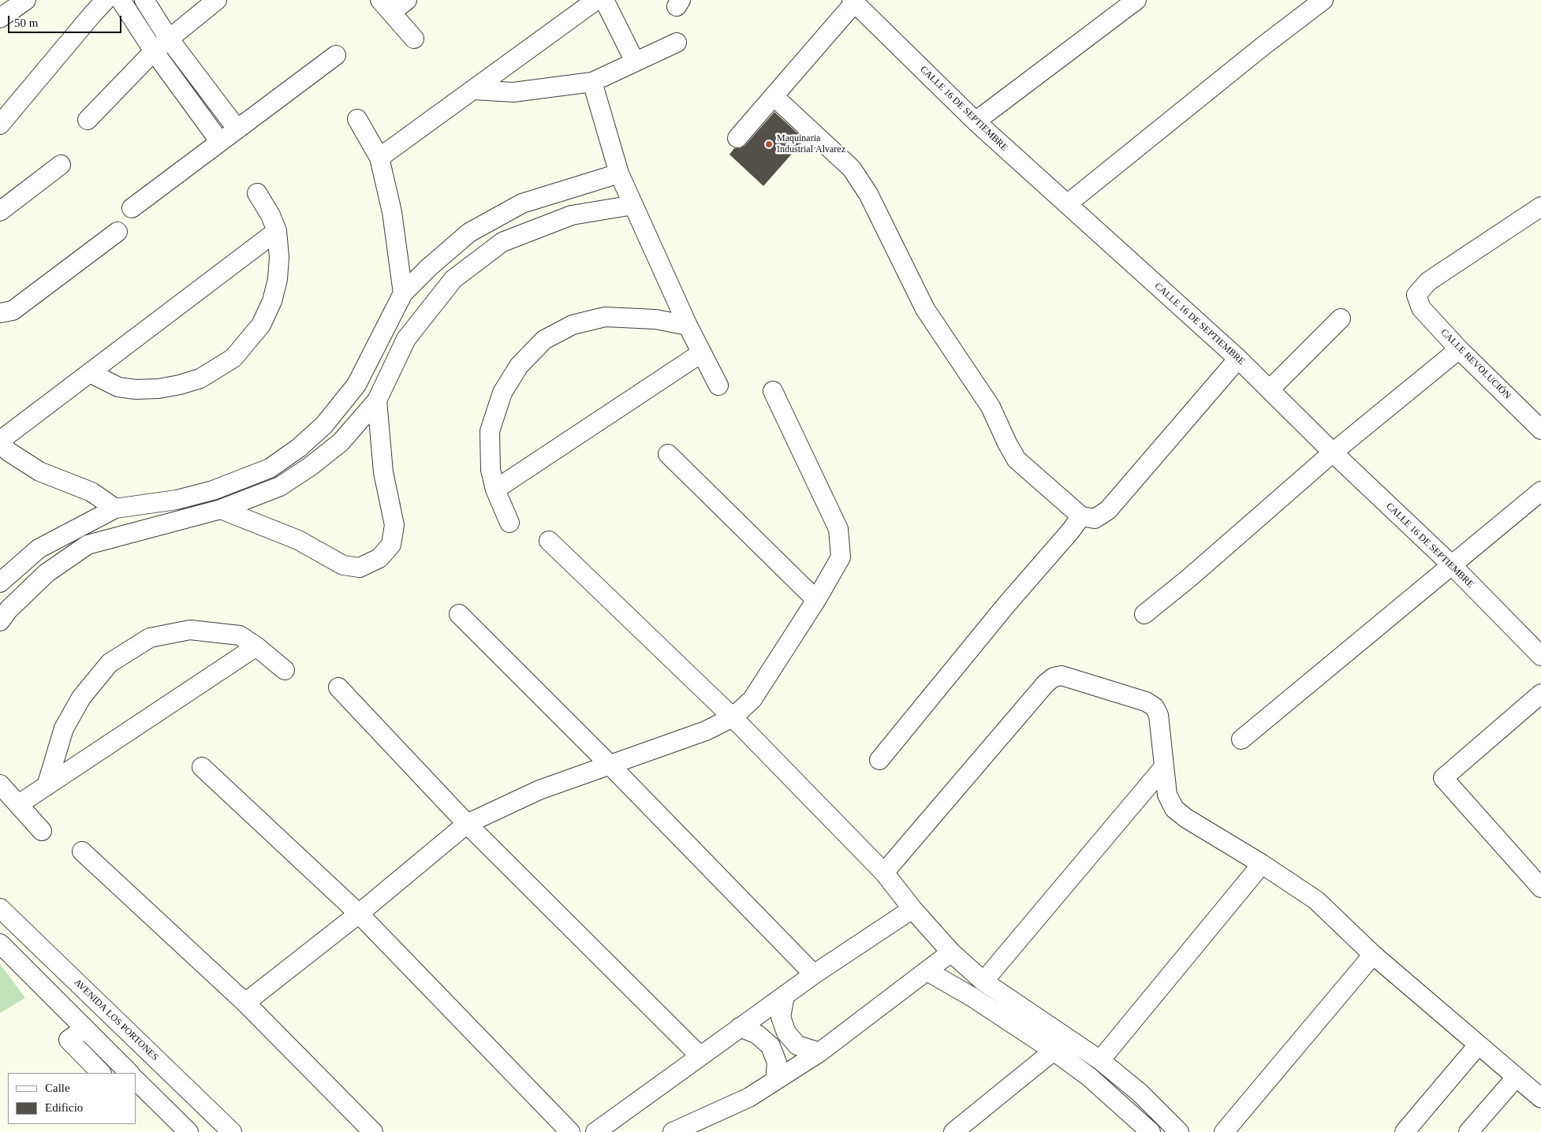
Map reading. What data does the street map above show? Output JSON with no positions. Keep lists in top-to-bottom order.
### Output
{
  "streets": {
    "street": ["CALLE 16 DE SEPTIEMBRE", "CALLE REVOLUCIÓN", "AVENIDA LOS PORTONES"]
  },
  "places": ["Maquinaria Industrial Alvarez"],
  "legend": ["Calle", "Edificio"],
  "scale_bar": "50 m"
}
